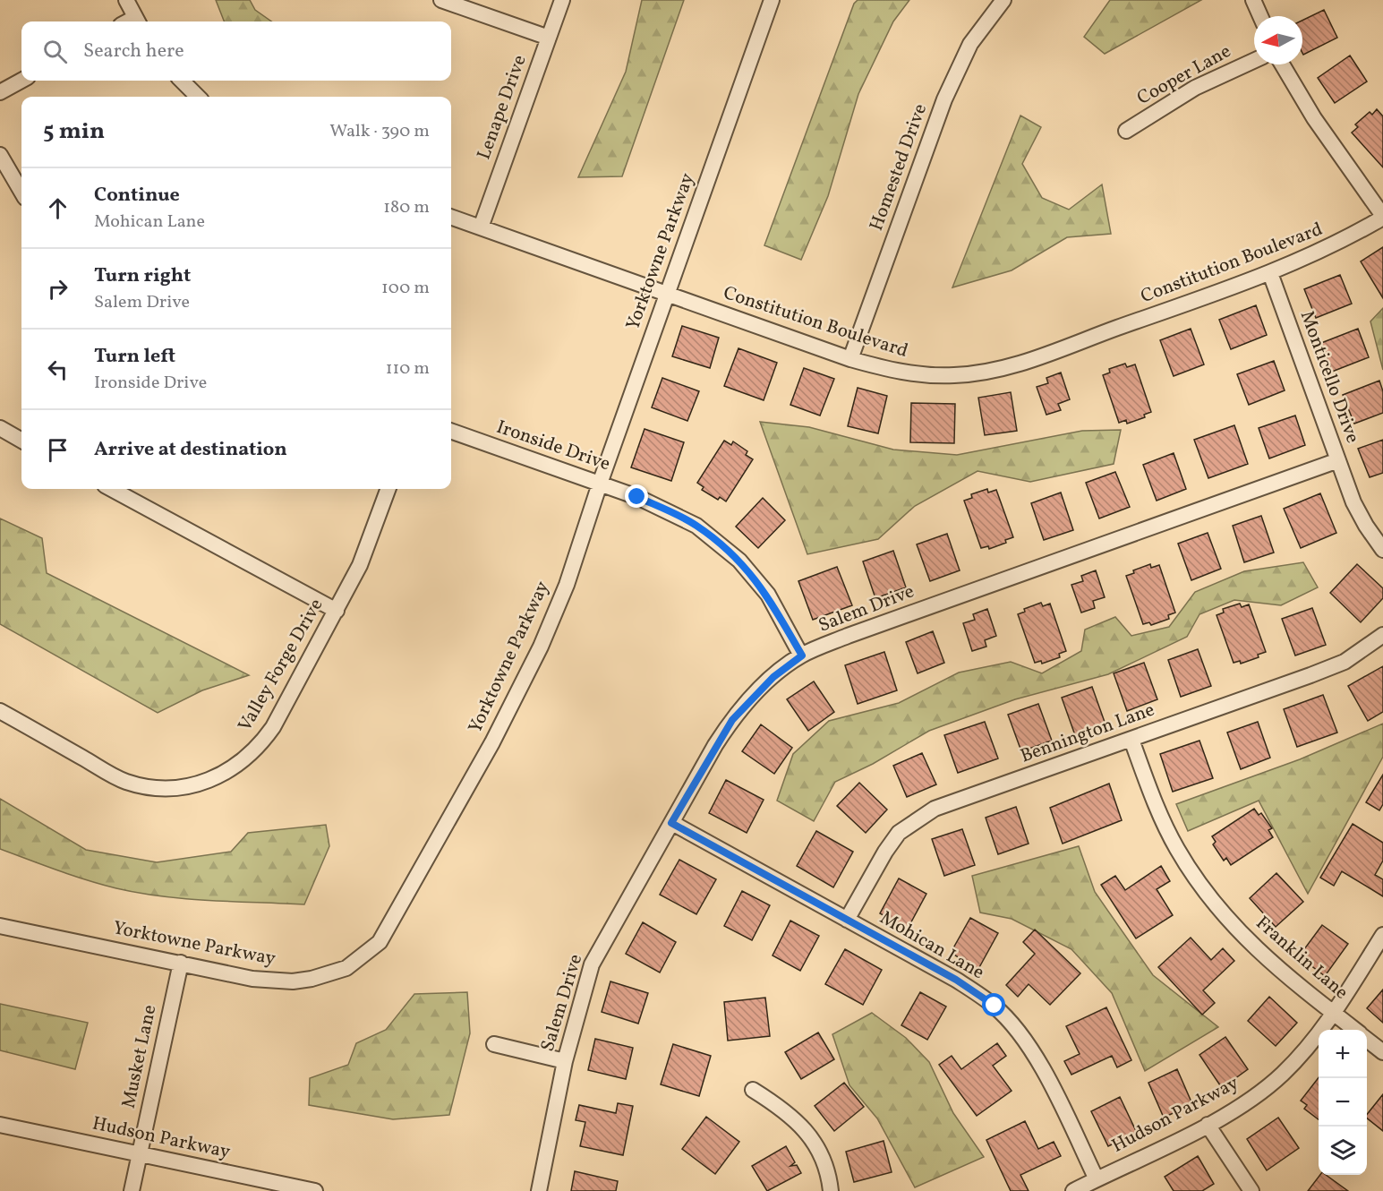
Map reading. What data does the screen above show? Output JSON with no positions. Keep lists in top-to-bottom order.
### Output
{
  "streets": {
    "street": [
      "Cooper Lane",
      "Lenape Drive",
      "Homested Drive",
      "Yorktowne Parkway",
      "Constitution Boulevard",
      "Monticello Drive",
      "Ironside Drive",
      "Salem Drive",
      "Valley Forge Drive",
      "Bennington Lane",
      "Mohican Lane",
      "Franklin Lane",
      "Musket Lane",
      "Hudson Parkway"
    ]
  },
  "crossings": [
    ["Lenape Drive", "Constitution Boulevard"],
    ["Homested Drive", "Constitution Boulevard"],
    ["Yorktowne Parkway", "Constitution Boulevard"],
    ["Yorktowne Parkway", "Ironside Drive"],
    ["Yorktowne Parkway", "Musket Lane"],
    ["Constitution Boulevard", "Monticello Drive"],
    ["Monticello Drive", "Salem Drive"],
    ["Ironside Drive", "Salem Drive"],
    ["Salem Drive", "Mohican Lane"],
    ["Bennington Lane", "Mohican Lane"],
    ["Bennington Lane", "Franklin Lane"],
    ["Mohican Lane", "Hudson Parkway"],
    ["Franklin Lane", "Hudson Parkway"],
    ["Musket Lane", "Hudson Parkway"]
  ],
  "north": "left",
  "page": {
    "search": "Search here",
    "heading": ["5 min", "Walk · 390 m"],
    "list": [
      ["Continue", "Mohican Lane", "180 m"],
      ["Turn right", "Salem Drive", "100 m"],
      ["Turn left", "Ironside Drive", "110 m"],
      "Arrive at destination"
    ],
    "map_buttons": ["+", "−"]
  }
}
